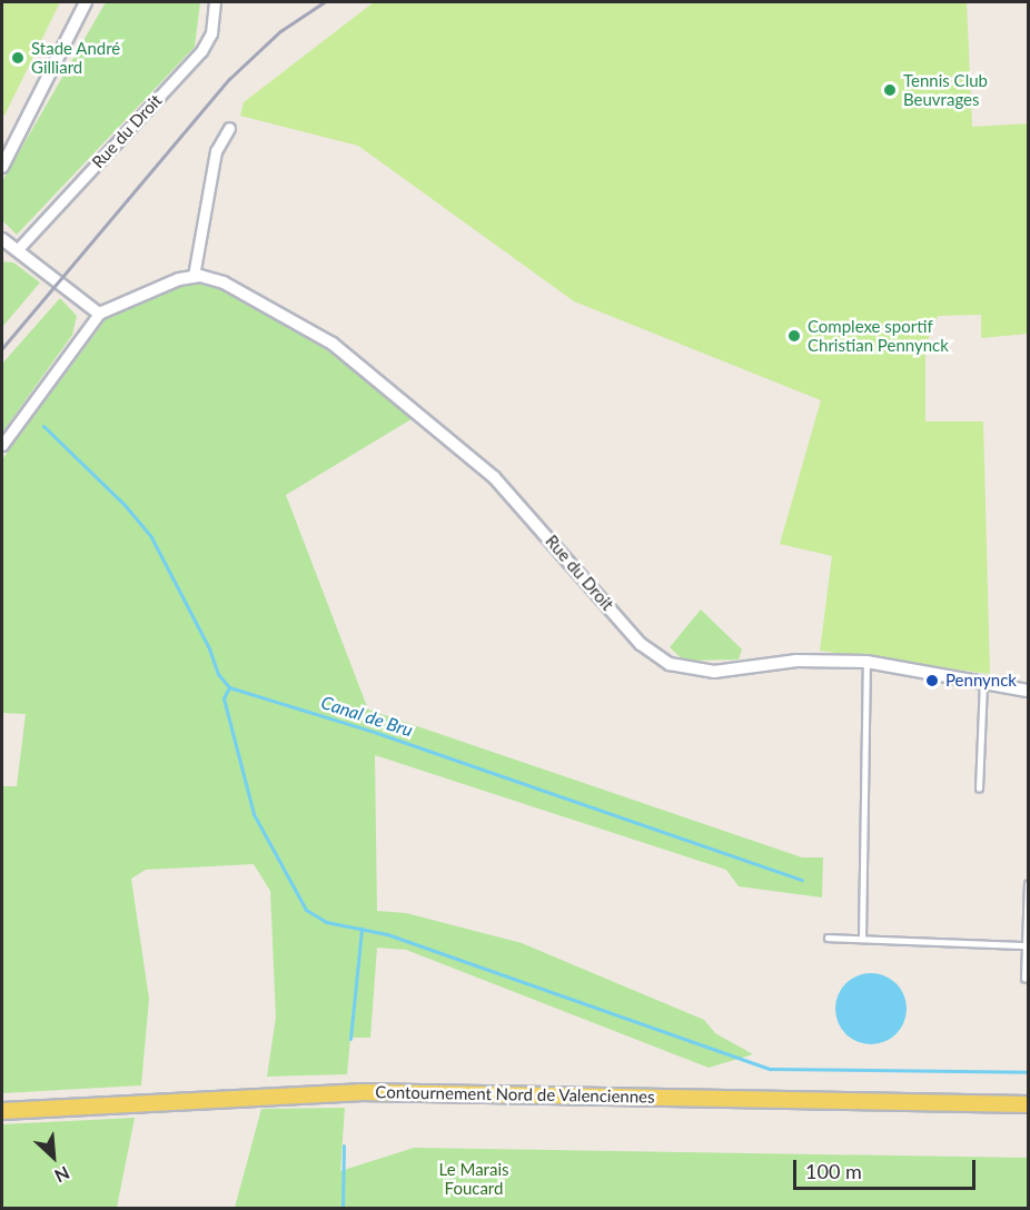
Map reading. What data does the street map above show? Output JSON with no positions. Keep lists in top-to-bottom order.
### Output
{
  "streets": {
    "main road": ["Contournement Nord de Valenciennes"],
    "street": ["Rue du Droit"]
  },
  "water": ["Canal de Bru"],
  "parks": ["Le Marais Foucard"],
  "places": [
    "Stade André Gilliard",
    "Tennis Club Beuvrages",
    "Complexe sportif Christian Pennynck",
    "Pennynck"
  ],
  "scale_bar": "100 m",
  "north": "bottom right"
}
